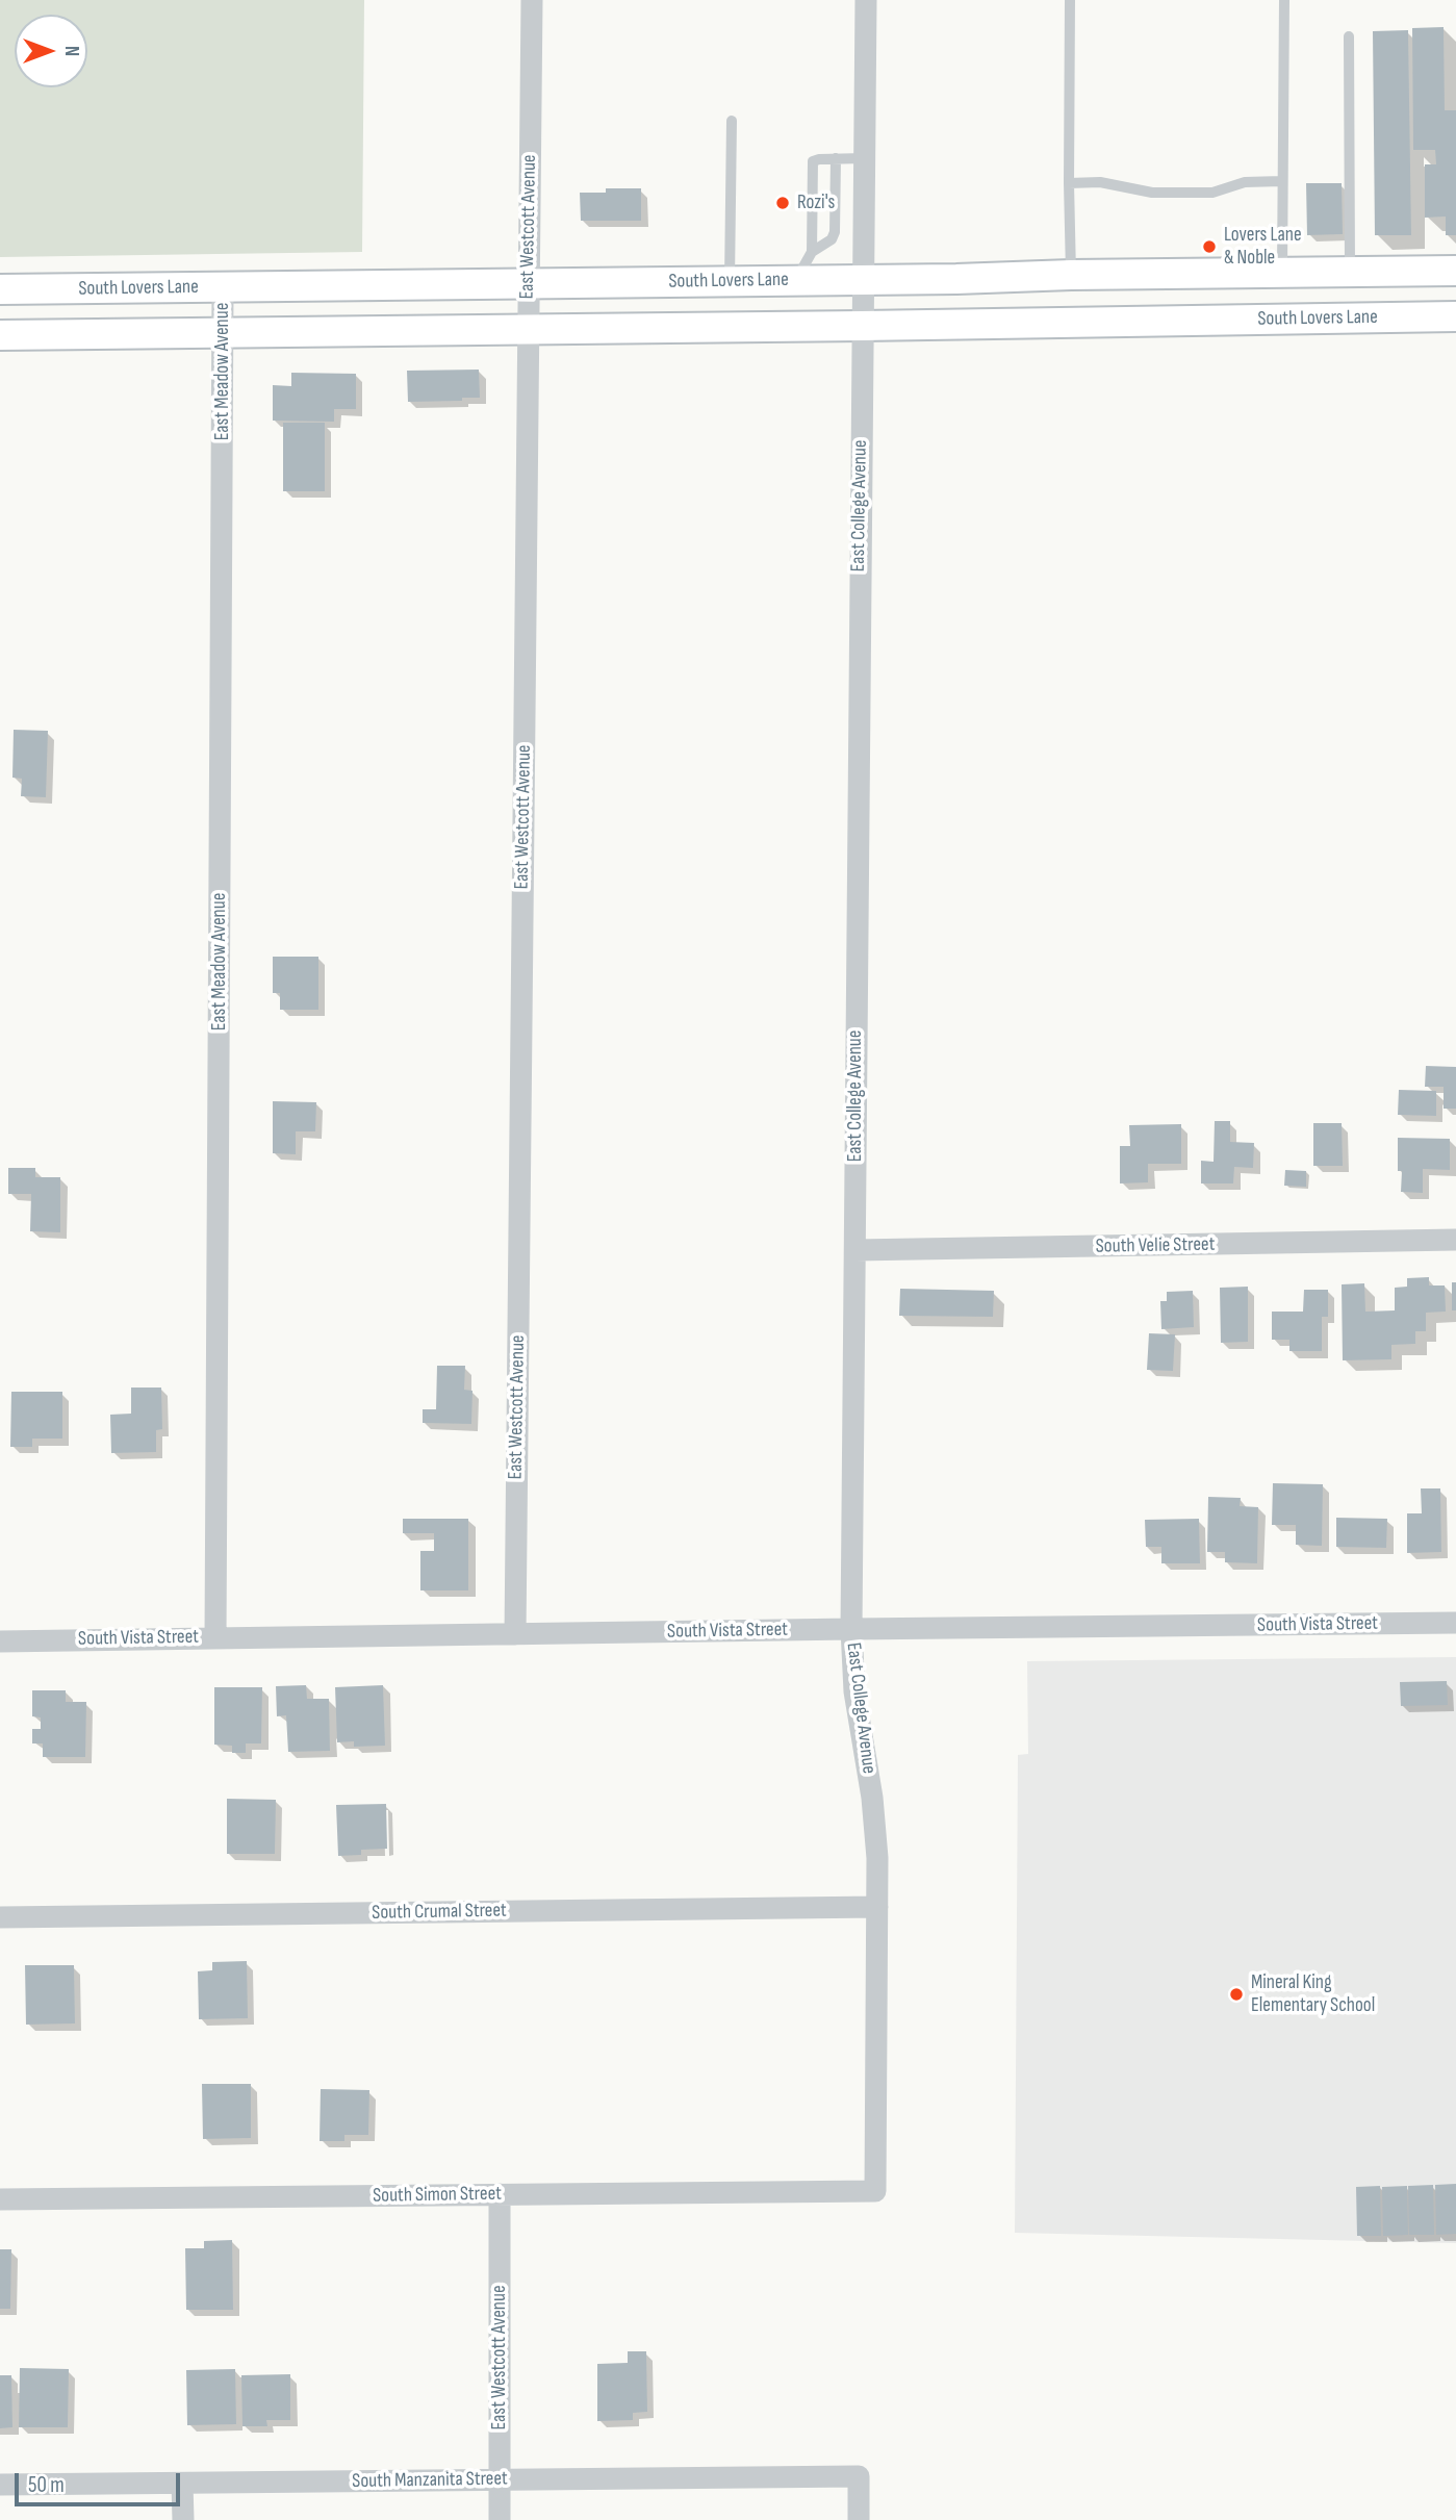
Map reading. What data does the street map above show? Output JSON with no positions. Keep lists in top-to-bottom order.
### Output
{
  "streets": {
    "main road": ["South Lovers Lane"],
    "street": [
      "East Westcott Avenue",
      "East Meadow Avenue",
      "East College Avenue",
      "South Velie Street",
      "South Vista Street",
      "South Crumal Street",
      "South Simon Street",
      "South Manzanita Street"
    ]
  },
  "crossings": [
    ["East Westcott Avenue", "South Lovers Lane"],
    ["East Westcott Avenue", "South Vista Street"],
    ["East Westcott Avenue", "South Simon Street"],
    ["East Westcott Avenue", "South Manzanita Street"],
    ["South Lovers Lane", "East Meadow Avenue"],
    ["South Lovers Lane", "East College Avenue"],
    ["East Meadow Avenue", "South Vista Street"],
    ["East College Avenue", "South Velie Street"],
    ["East College Avenue", "South Vista Street"],
    ["East College Avenue", "South Crumal Street"],
    ["East College Avenue", "South Simon Street"]
  ],
  "places": ["Rozi's", "Lovers Lane & Noble", "Mineral King Elementary School"],
  "scale_bar": "50 m",
  "north": "right"
}
